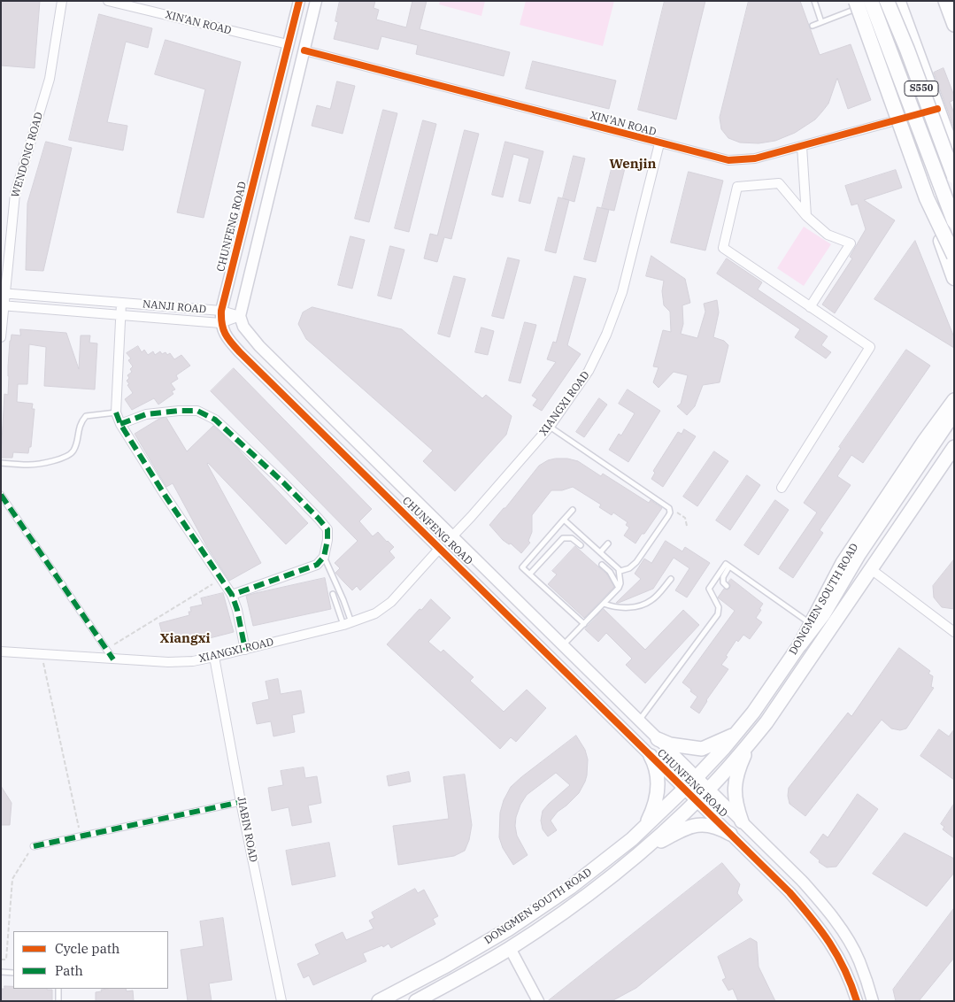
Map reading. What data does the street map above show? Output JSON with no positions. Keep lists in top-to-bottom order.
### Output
{
  "streets": {
    "highway": ["S550"],
    "main road": ["DONGMEN SOUTH ROAD"],
    "street": [
      "XIN'AN ROAD",
      "WENDONG ROAD",
      "CHUNFENG ROAD",
      "NANJI ROAD",
      "XIANGXI ROAD",
      "JIABIN ROAD"
    ]
  },
  "crossings": [
    ["XIN'AN ROAD", "CHUNFENG ROAD"],
    ["XIN'AN ROAD", "XIANGXI ROAD"],
    ["WENDONG ROAD", "NANJI ROAD"],
    ["CHUNFENG ROAD", "NANJI ROAD"],
    ["CHUNFENG ROAD", "XIANGXI ROAD"],
    ["CHUNFENG ROAD", "DONGMEN SOUTH ROAD"],
    ["XIANGXI ROAD", "JIABIN ROAD"]
  ],
  "districts": ["Wenjin", "Xiangxi"],
  "legend": ["Cycle path", "Path"]
}
